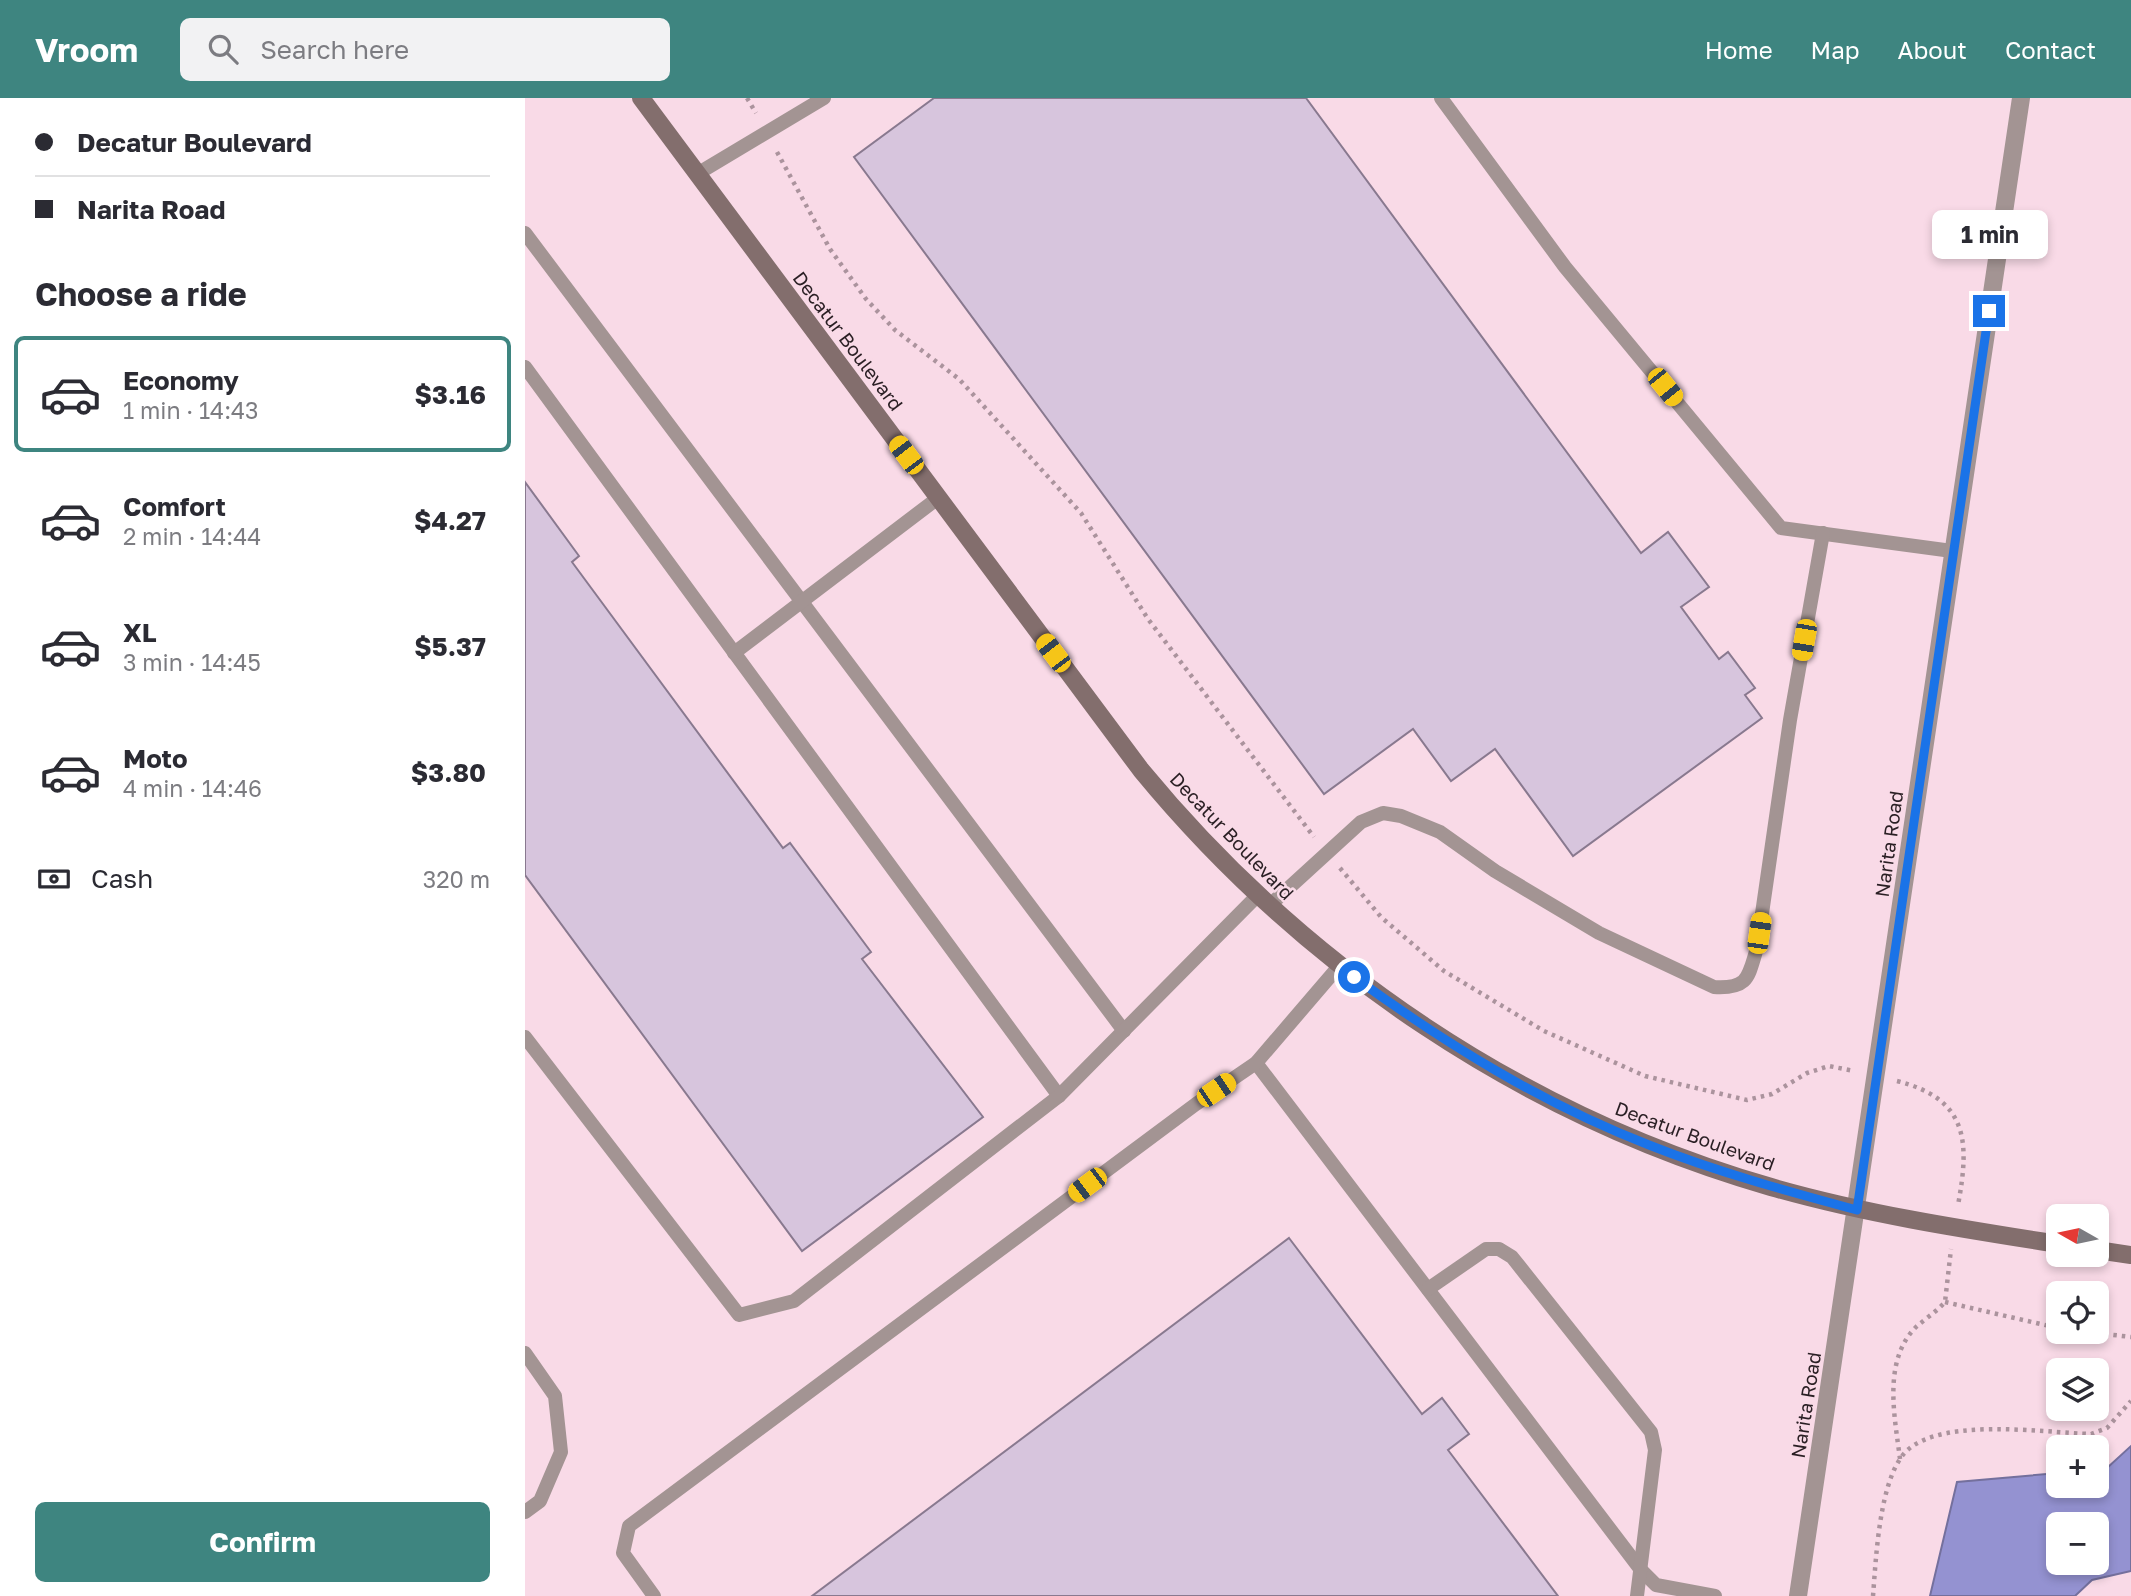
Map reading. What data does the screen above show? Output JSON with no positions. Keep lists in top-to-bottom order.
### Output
{
  "streets": {
    "street": ["Decatur Boulevard", "Narita Road"]
  },
  "crossings": [
    ["Decatur Boulevard", "Narita Road"]
  ],
  "north": "left",
  "page": {
    "header": "Vroom",
    "search": "Search here",
    "nav": [
      "Home",
      "Map",
      "About",
      "Contact"
    ],
    "banner": ["Decatur Boulevard", "Narita Road"],
    "bubble": "1 min",
    "heading": "Choose a ride",
    "list": [
      {
        "name": "Economy",
        "note": "1 min · 14:43",
        "value": "$3.16"
      },
      {
        "name": "Comfort",
        "note": "2 min · 14:44",
        "value": "$4.27"
      },
      {
        "name": "XL",
        "note": "3 min · 14:45",
        "value": "$5.37"
      },
      {
        "name": "Moto",
        "note": "4 min · 14:46",
        "value": "$3.80"
      }
    ],
    "pay": ["Cash", "320 m"],
    "map_buttons": ["+", "−"],
    "buttons": "Confirm"
  }
}
